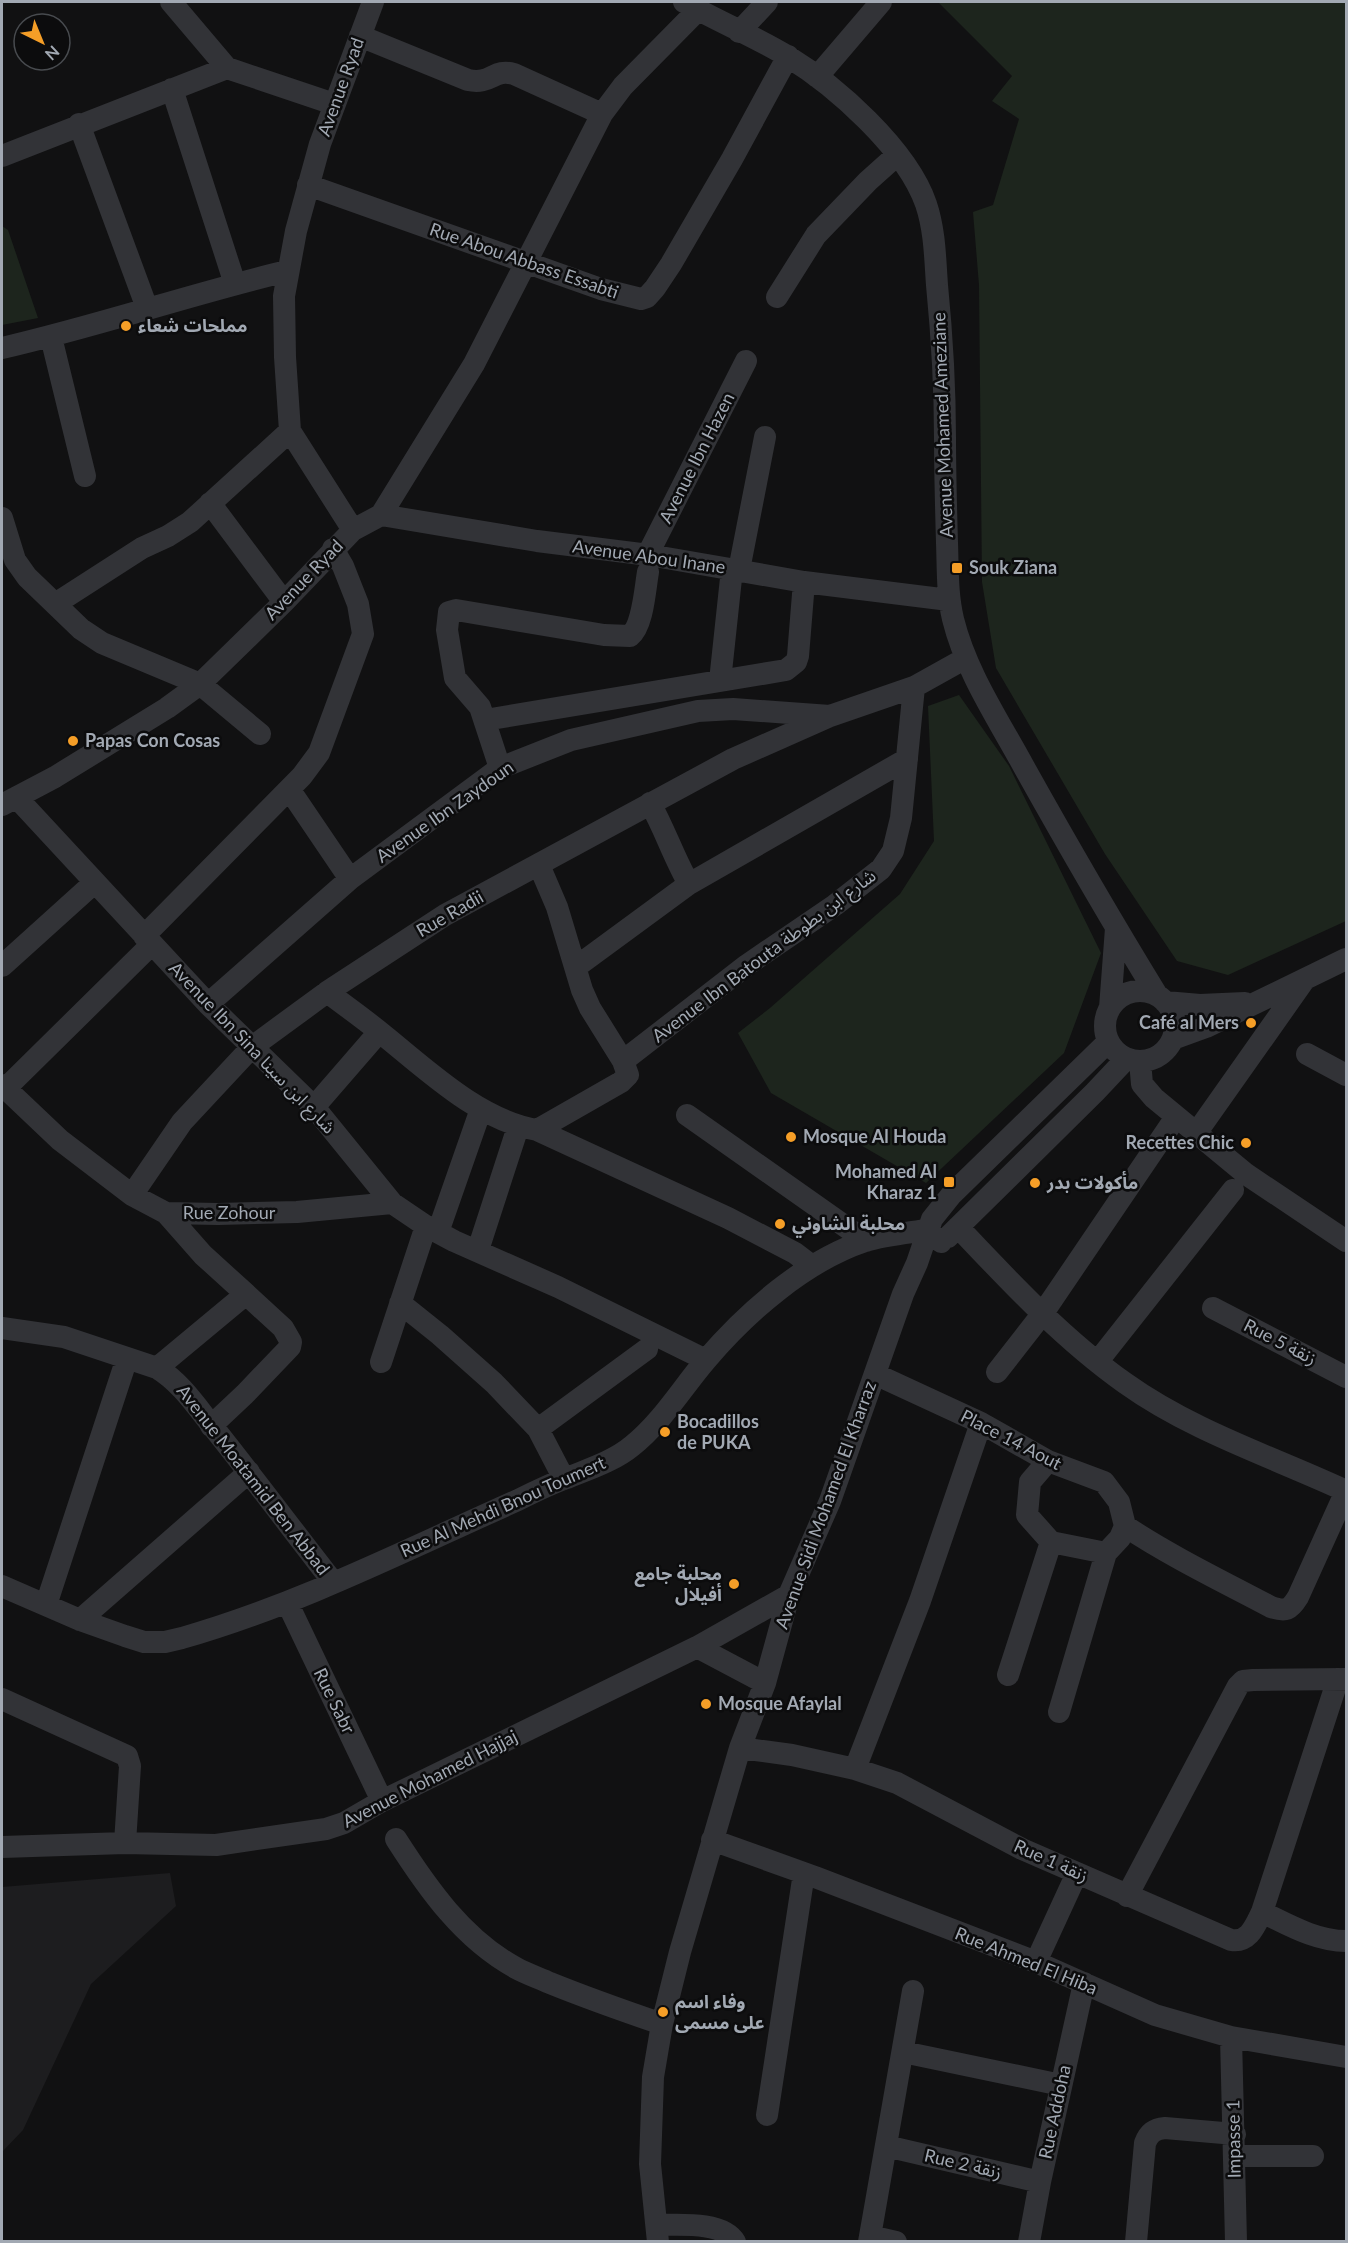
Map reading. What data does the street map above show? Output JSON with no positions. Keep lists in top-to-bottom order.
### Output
{
  "streets": {
    "street": [
      "Avenue Ryad",
      "Rue Abou Abbass Essabti",
      "Avenue Mohamed Ameziane",
      "Avenue Ibn Hazen",
      "Avenue Abou Inane",
      "Avenue Ibn Zaydoun",
      "Rue Radii",
      "Avenue Ibn Batouta شارع ابن بطوطة",
      "Avenue Ibn Sina شارع ابن سينا",
      "Rue Zohour",
      "Rue 5 زنقة",
      "Place 14 Aout",
      "Avenue Moatamid Ben Abbad",
      "Avenue Sidi Mohamed El Kharraz",
      "Rue Al Mehdi Bnou Toumert",
      "Rue Sabr",
      "Avenue Mohamed Hajjaj",
      "Rue 1 زنقة",
      "Rue Ahmed El Hiba",
      "Rue Addoha",
      "Impasse 1",
      "Rue 2 زنقة"
    ]
  },
  "crossings": [
    ["Avenue Ryad", "Rue Abou Abbass Essabti"],
    ["Avenue Ryad", "Avenue Ibn Sina شارع ابن سينا"],
    ["Rue Abou Abbass Essabti", "Avenue Mohamed Ameziane"],
    ["Avenue Mohamed Ameziane", "Avenue Abou Inane"],
    ["Avenue Mohamed Ameziane", "Avenue Ibn Zaydoun"],
    ["Avenue Mohamed Ameziane", "Avenue Sidi Mohamed El Kharraz"],
    ["Avenue Ibn Hazen", "Avenue Abou Inane"],
    ["Avenue Ibn Zaydoun", "Rue Radii"],
    ["Avenue Ibn Zaydoun", "Avenue Ibn Batouta شارع ابن بطوطة"],
    ["Avenue Ibn Zaydoun", "Avenue Ibn Sina شارع ابن سينا"],
    ["Rue Radii", "Avenue Ibn Sina شارع ابن سينا"],
    ["Rue Radii", "Rue Zohour"],
    ["Avenue Ibn Sina شارع ابن سينا", "Rue Zohour"],
    ["Avenue Ibn Sina شارع ابن سينا", "Rue Al Mehdi Bnou Toumert"],
    ["Place 14 Aout", "Avenue Sidi Mohamed El Kharraz"],
    ["Avenue Moatamid Ben Abbad", "Rue Al Mehdi Bnou Toumert"],
    ["Avenue Sidi Mohamed El Kharraz", "Rue Al Mehdi Bnou Toumert"],
    ["Avenue Sidi Mohamed El Kharraz", "Avenue Mohamed Hajjaj"],
    ["Avenue Sidi Mohamed El Kharraz", "Rue 1 زنقة"],
    ["Avenue Sidi Mohamed El Kharraz", "Rue Ahmed El Hiba"],
    ["Rue Al Mehdi Bnou Toumert", "Rue Sabr"],
    ["Rue Sabr", "Avenue Mohamed Hajjaj"],
    ["Rue Ahmed El Hiba", "Rue Addoha"],
    ["Rue Ahmed El Hiba", "Impasse 1"],
    ["Rue Addoha", "Rue 2 زنقة"]
  ],
  "places": {
    "other": [
      "مملحات شعاء",
      "Papas Con Cosas",
      "Café al Mers",
      "Mosque Al Houda",
      "Recettes Chic",
      "مأكولات بدر",
      "محلبة الشاوني",
      "Bocadillos de PUKA",
      "محلبة جامع أفيلال",
      "Mosque Afaylal",
      "وفاء اسم على مسمى"
    ],
    "transit": ["Souk Ziana", "Mohamed Al Kharaz 1"]
  },
  "north": "bottom right"
}
